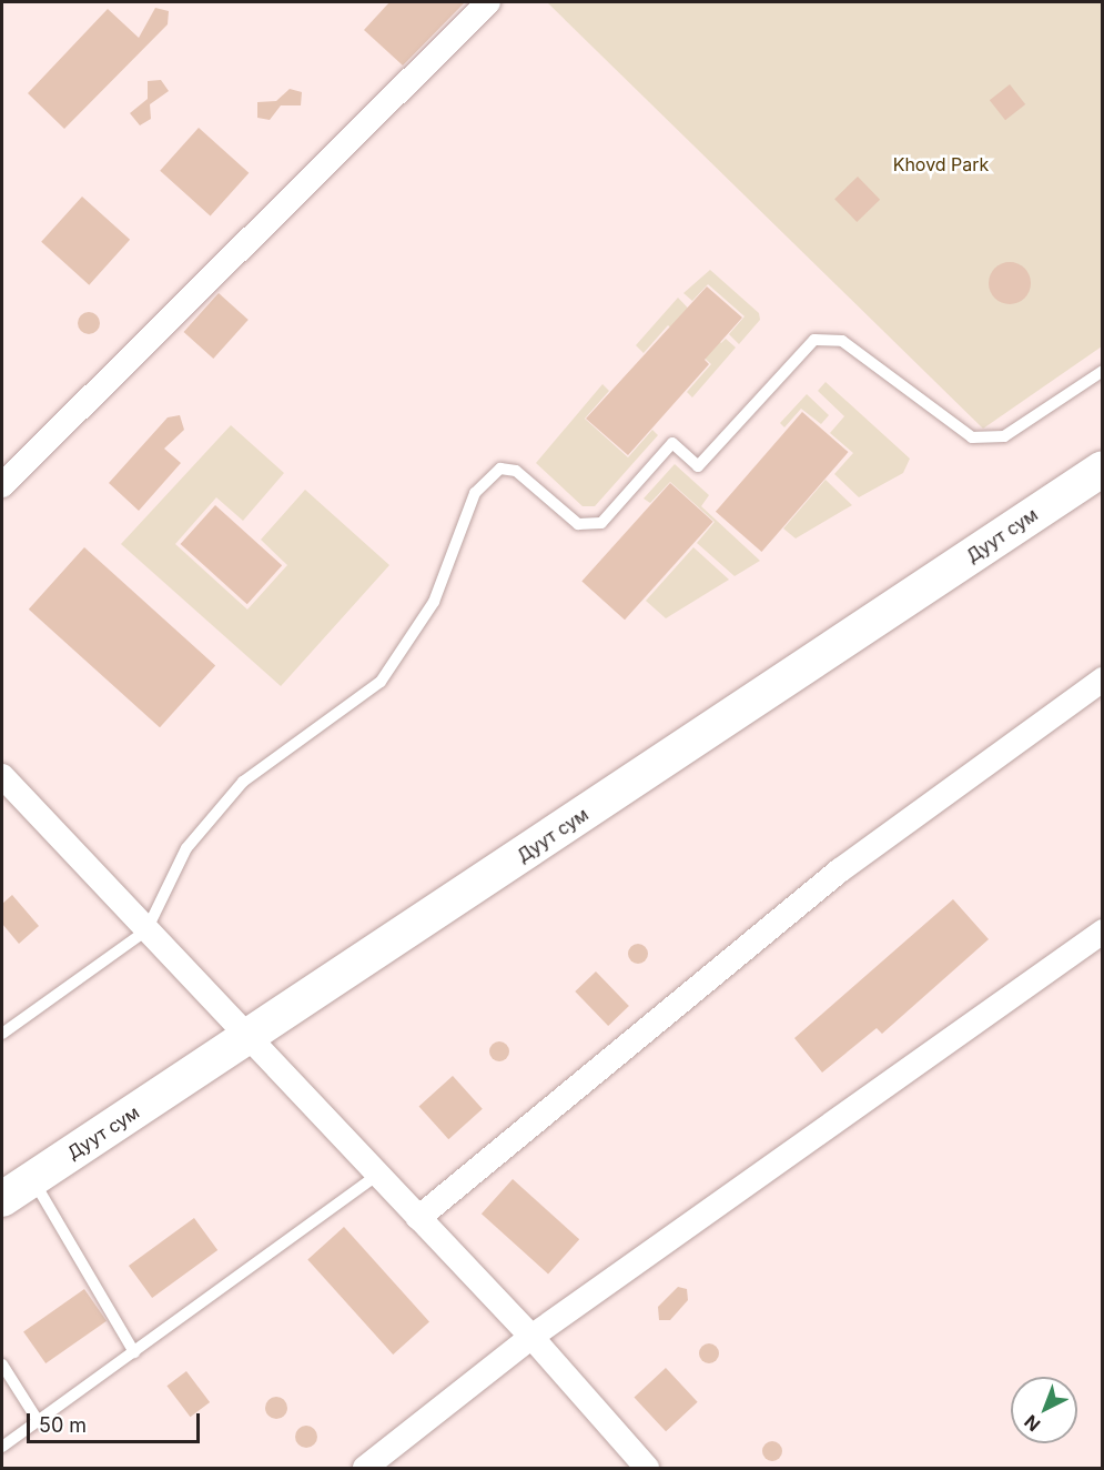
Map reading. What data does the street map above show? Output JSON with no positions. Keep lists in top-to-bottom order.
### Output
{
  "streets": {
    "main road": ["Дуут сум"]
  },
  "parks": ["Khovd Park"],
  "scale_bar": "50 m",
  "north": "bottom left"
}
